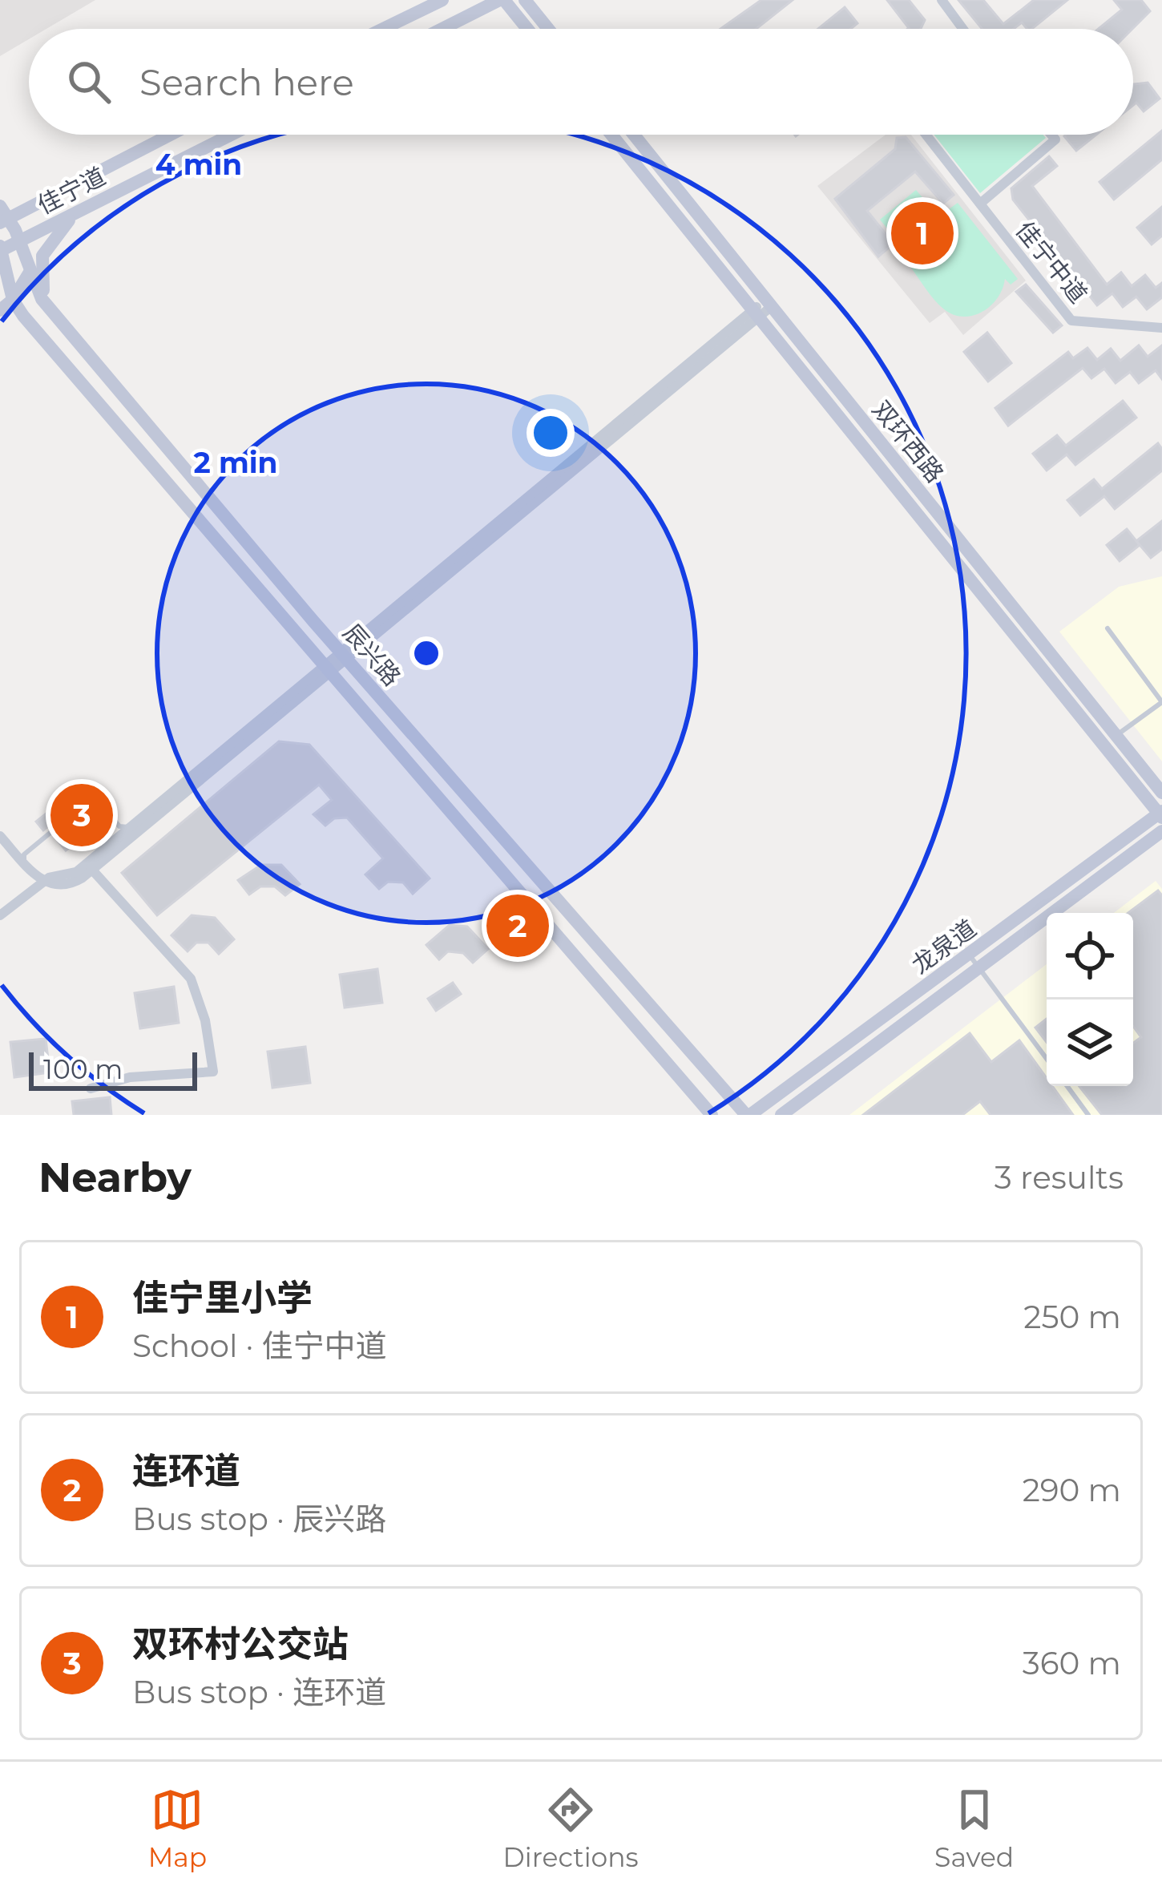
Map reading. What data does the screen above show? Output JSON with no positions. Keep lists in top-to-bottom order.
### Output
{
  "streets": {
    "main road": [
      "佳宁道",
      "双环西路",
      "辰兴路",
      "龙泉道"
    ],
    "street": ["佳宁中道"]
  },
  "crossings": [
    ["佳宁道", "辰兴路"],
    ["双环西路", "龙泉道"],
    ["辰兴路", "龙泉道"]
  ],
  "scale_bar": "100 m",
  "page": {
    "search": "Search here",
    "pins": ["1", "3", "2"],
    "scale": "100 m",
    "heading": ["Nearby", "3 results"],
    "list": [
      {
        "mark": "1",
        "name": "佳宁里小学",
        "note": "School · 佳宁中道",
        "value": "250 m"
      },
      {
        "mark": "2",
        "name": "连环道",
        "note": "Bus stop · 辰兴路",
        "value": "290 m"
      },
      {
        "mark": "3",
        "name": "双环村公交站",
        "note": "Bus stop · 连环道",
        "value": "360 m"
      }
    ],
    "nav": ["Map", "Directions", "Saved"]
  },
  "rings": ["4 min", "2 min"]
}
